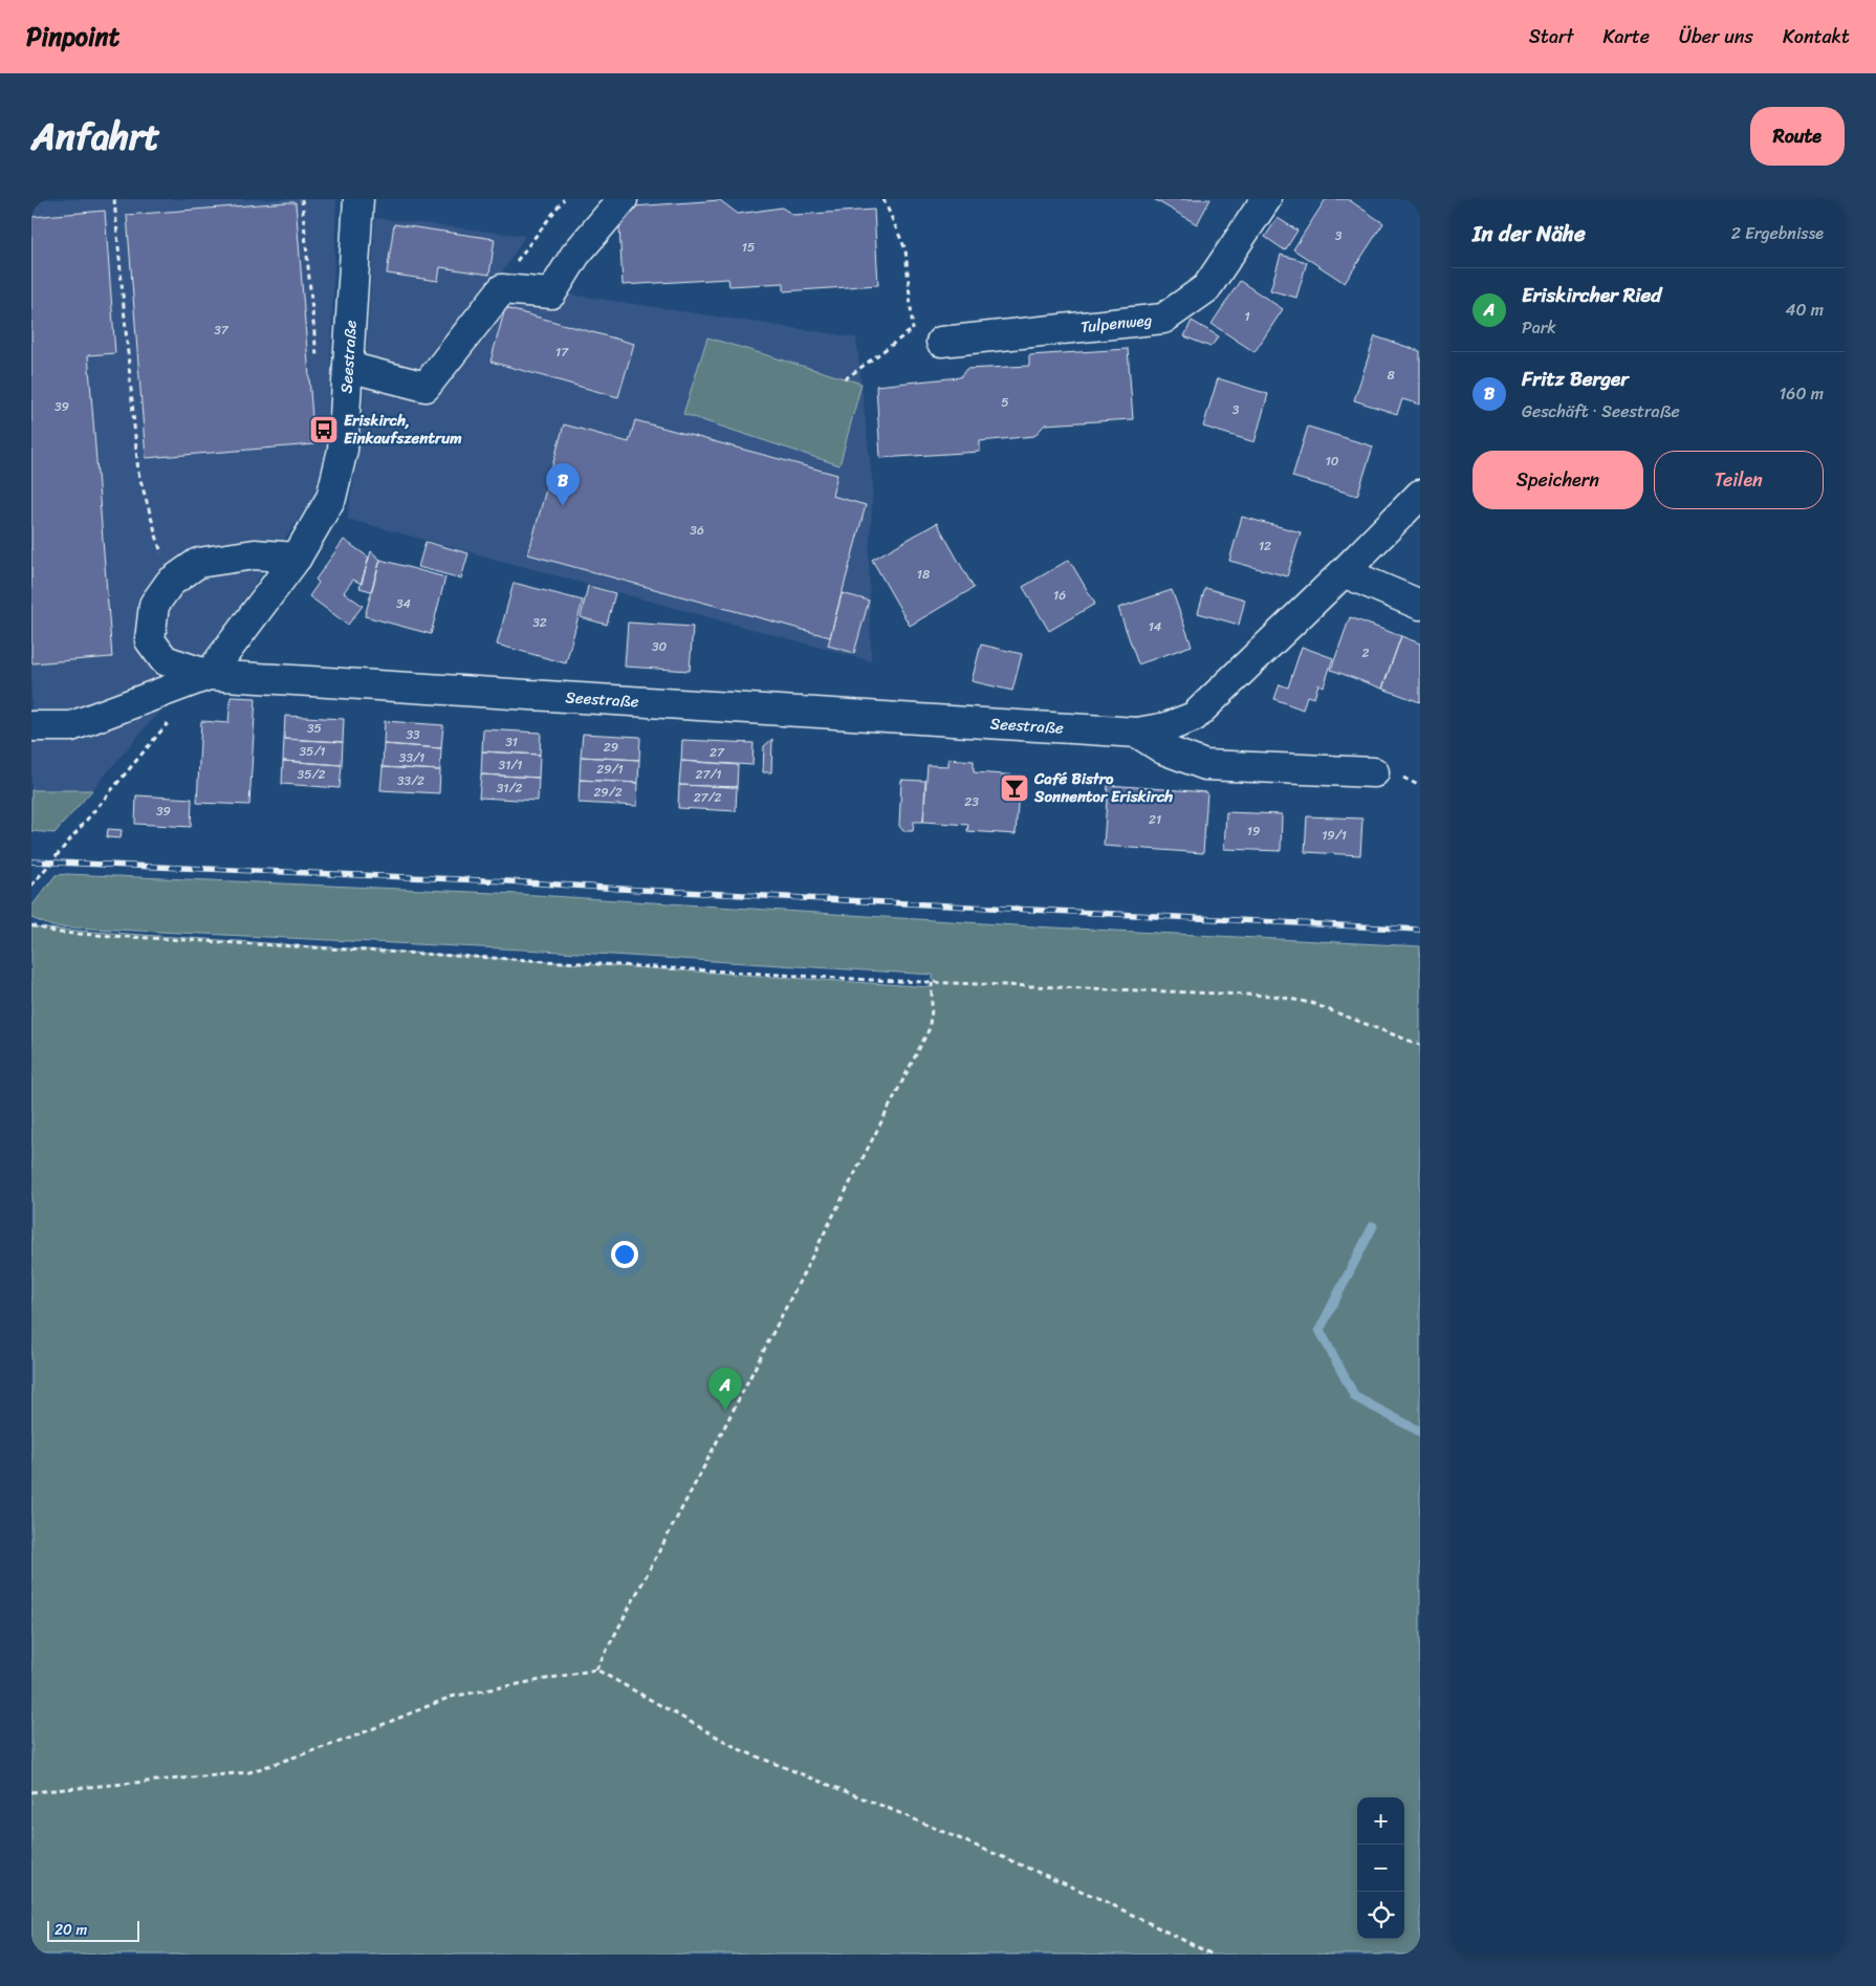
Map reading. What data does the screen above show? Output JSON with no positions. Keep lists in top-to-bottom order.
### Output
{
  "streets": {
    "street": ["Tulpenweg", "Seestraße"]
  },
  "places": {
    "bus stop": ["Eriskirch, Einkaufszentrum"],
    "bar": ["Café Bistro Sonnentor Eriskirch"]
  },
  "house_numbers": [
    "3",
    "15",
    "1",
    "37",
    "17",
    "8",
    "5",
    "39",
    "3",
    "10",
    "36",
    "12",
    "18",
    "16",
    "34",
    "32",
    "14",
    "30",
    "2",
    "35",
    "33",
    "31",
    "29",
    "35/1",
    "27",
    "33/1",
    "31/1",
    "29/1",
    "35/2",
    "27/1",
    "33/2",
    "31/2",
    "29/2",
    "27/2",
    "23",
    "39",
    "21",
    "19",
    "19/1"
  ],
  "scale_bar": "20 m",
  "page": {
    "header": "Pinpoint",
    "nav": [
      "Start",
      "Karte",
      "Über uns",
      "Kontakt"
    ],
    "title": "Anfahrt",
    "buttons": [
      "Route",
      ["Speichern", "Teilen"]
    ],
    "heading": ["In der Nähe", "2 Ergebnisse"],
    "list": [
      {
        "mark": "A",
        "name": "Eriskircher Ried",
        "note": "Park",
        "value": "40 m"
      },
      {
        "mark": "B",
        "name": "Fritz Berger",
        "note": "Geschäft · Seestraße",
        "value": "160 m"
      }
    ],
    "pins": ["B", "A"],
    "map_buttons": ["+", "−"],
    "scale": "20 m"
  }
}
